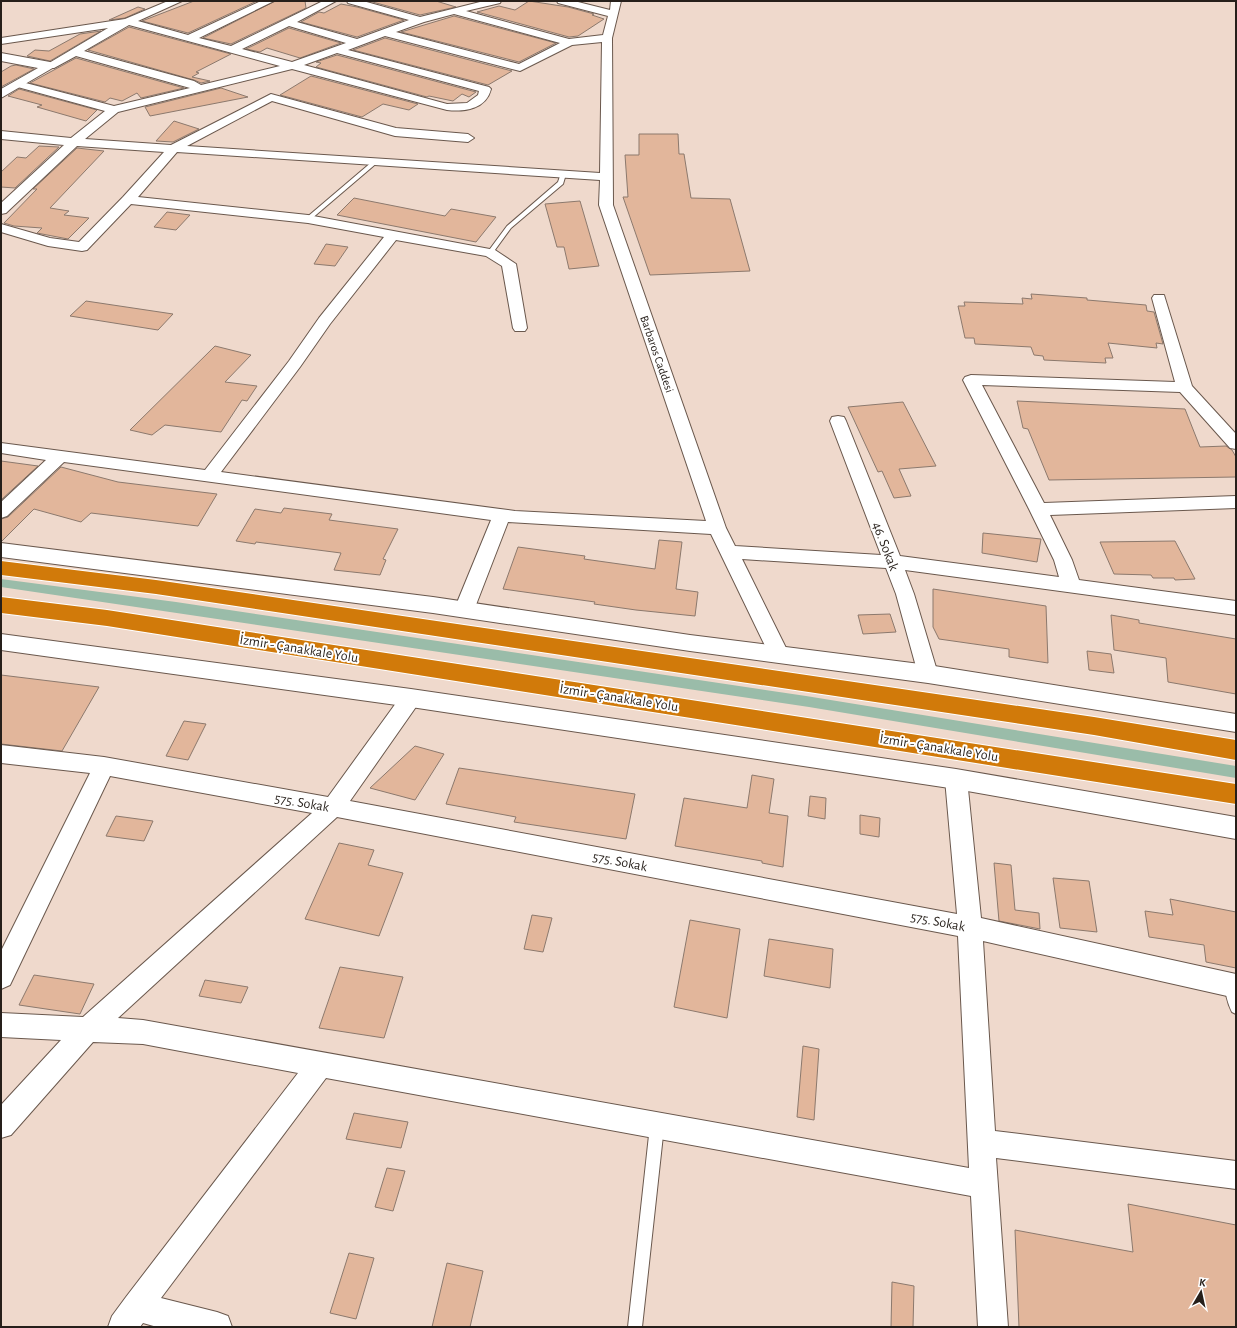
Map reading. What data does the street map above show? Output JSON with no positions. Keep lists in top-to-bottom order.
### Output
{
  "streets": {
    "highway": ["İzmir - Çanakkale Yolu"],
    "street": ["Barbaros Caddesi", "46. Sokak", "575. Sokak"]
  },
  "north": "top"
}
